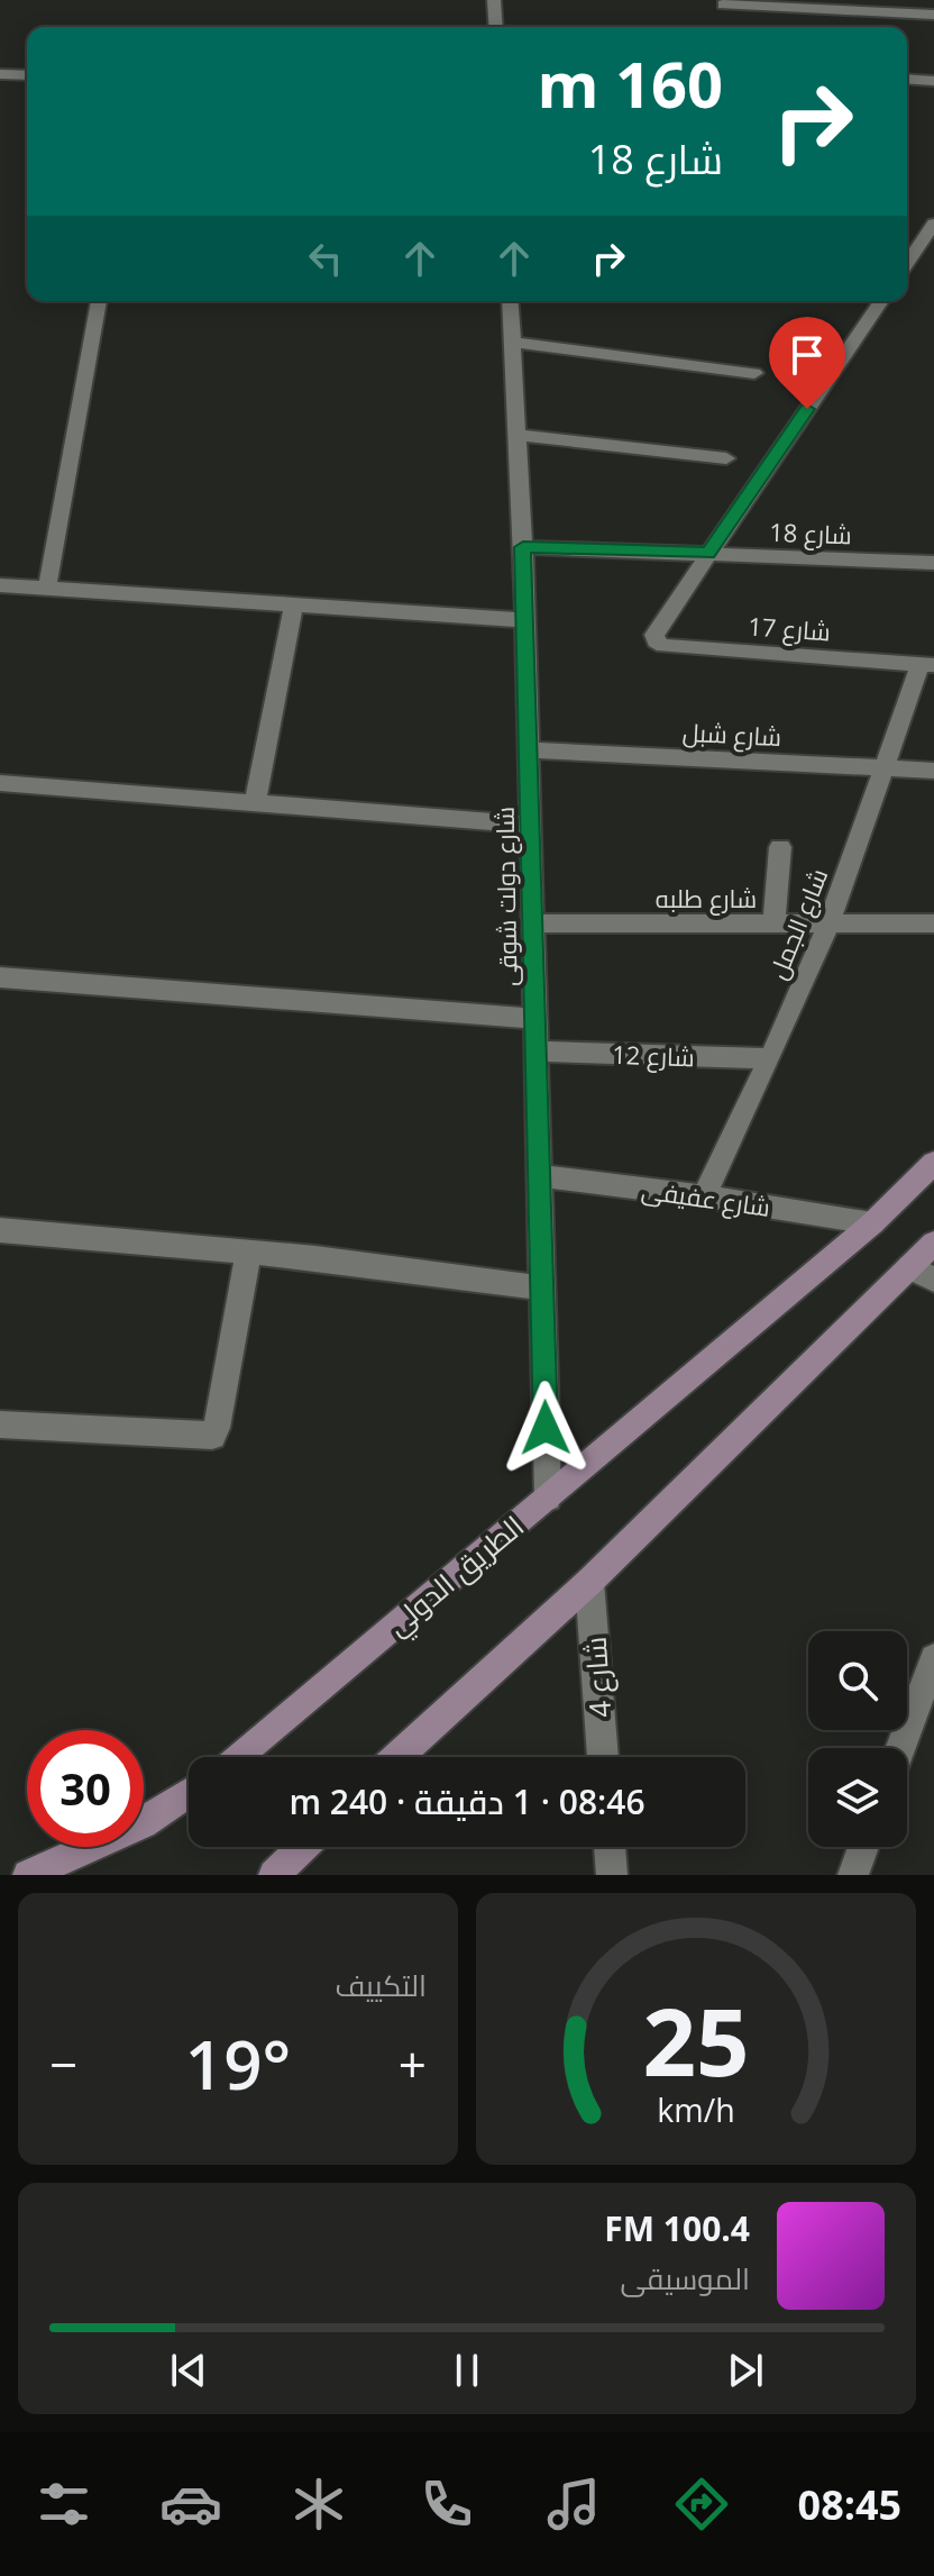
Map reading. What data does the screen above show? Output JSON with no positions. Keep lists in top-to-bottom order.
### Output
{
  "streets": {
    "street": [
      "شارع 18",
      "شارع 17",
      "شارع شبل",
      "شارع دولت شوقى",
      "شارع طلبه",
      "شارع الجمل",
      "شارع 12",
      "شارع عفيفى",
      "الطريق الدولي",
      "شارع 4"
    ]
  },
  "crossings": [
    ["شارع 18", "شارع 17"],
    ["شارع 18", "شارع دولت شوقى"],
    ["شارع 17", "شارع الجمل"],
    ["شارع شبل", "شارع دولت شوقى"],
    ["شارع شبل", "شارع الجمل"],
    ["شارع دولت شوقى", "شارع طلبه"],
    ["شارع دولت شوقى", "شارع 12"],
    ["شارع دولت شوقى", "شارع عفيفى"],
    ["شارع دولت شوقى", "الطريق الدولي"],
    ["شارع طلبه", "شارع الجمل"],
    ["شارع الجمل", "شارع 12"],
    ["شارع الجمل", "شارع عفيفى"],
    ["شارع عفيفى", "الطريق الدولي"]
  ],
  "page": {
    "turn": ["160 m", "شارع 18"],
    "limit": "30",
    "trip": "08:46 · 1 دقيقة · 240 m",
    "tile": "التكييف",
    "heat": ["−", "19°", "+"],
    "song": ["100.4 FM", "الموسيقى"],
    "tabs": "08:45",
    "gauge": ["25", "km/h"]
  }
}
